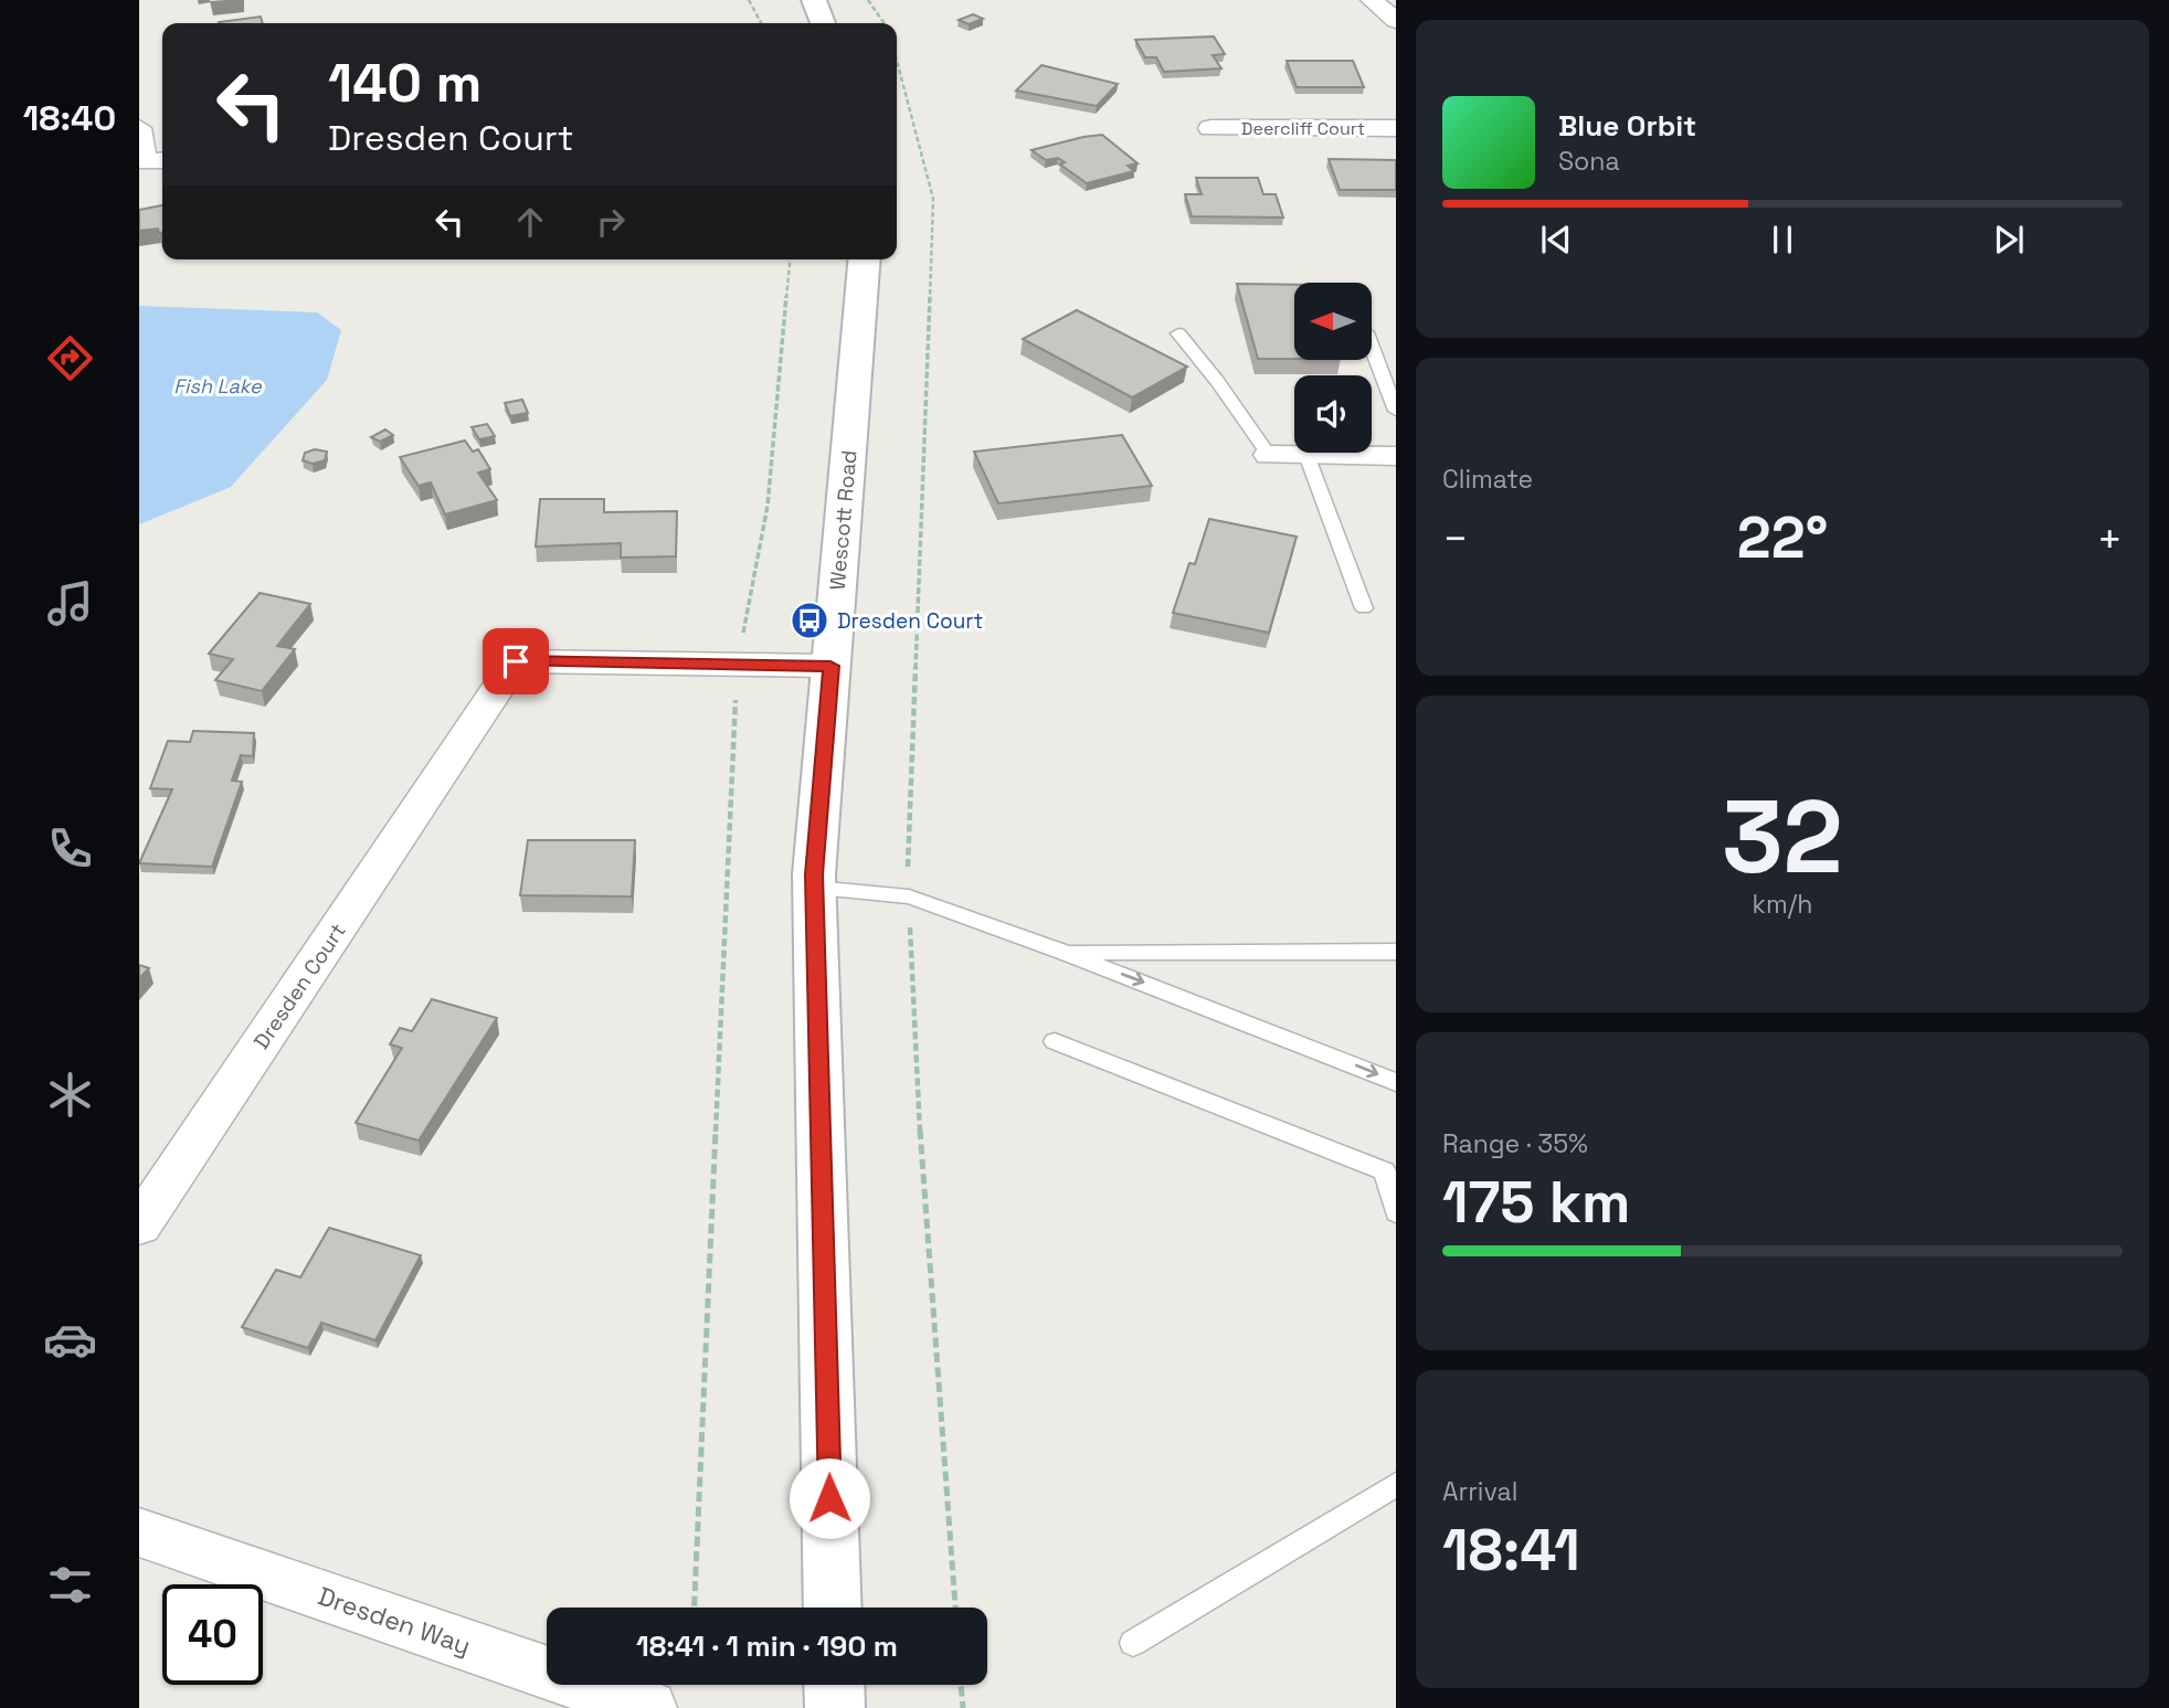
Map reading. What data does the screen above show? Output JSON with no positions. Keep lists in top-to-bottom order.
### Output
{
  "streets": {
    "street": [
      "Deercliff Court",
      "Wescott Road",
      "Dresden Court",
      "Dresden Way"
    ]
  },
  "crossings": [
    ["Wescott Road", "Dresden Court"]
  ],
  "water": ["Fish Lake"],
  "places": {
    "bus stop": ["Dresden Court"]
  },
  "north": "left",
  "page": {
    "tabs": "18:40",
    "turn": ["140 m", "Dresden Court"],
    "song": ["Blue Orbit", "Sona"],
    "tile": [
      "Climate",
      ["32", "km/h"],
      ["Range · 35%", "175 km"],
      ["Arrival", "18:41"]
    ],
    "heat": ["−", "22°", "+"],
    "limit": "40",
    "trip": "18:41 · 1 min · 190 m"
  }
}
